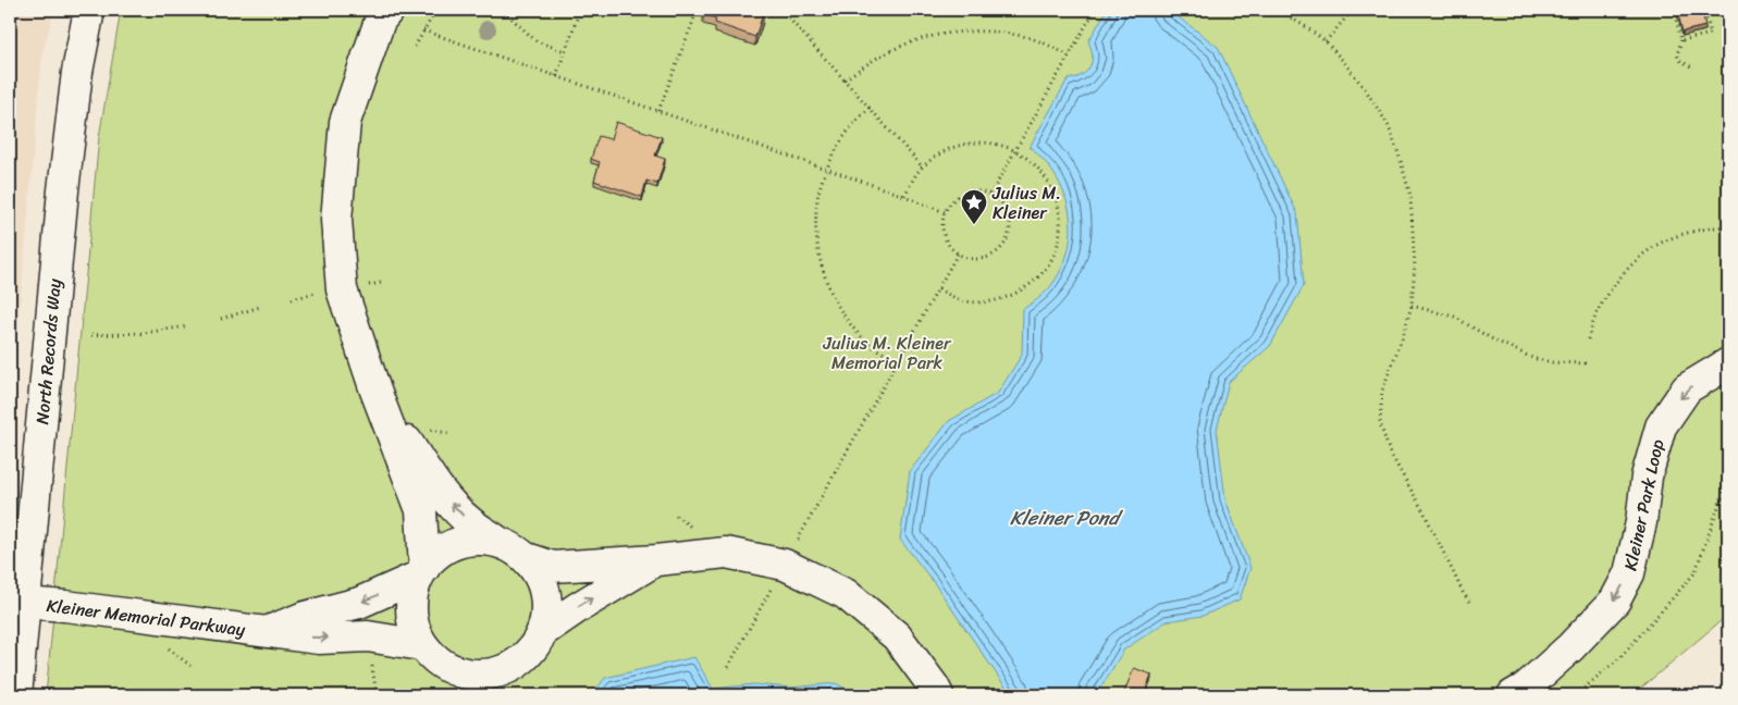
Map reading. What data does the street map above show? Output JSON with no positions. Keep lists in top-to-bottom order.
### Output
{
  "streets": {
    "street": ["North Records Way", "Kleiner Park Loop", "Kleiner Memorial Parkway"]
  },
  "crossings": [
    ["North Records Way", "Kleiner Memorial Parkway"]
  ],
  "one_way": ["Kleiner Park Loop"],
  "water": ["Kleiner Pond"],
  "parks": ["Julius M. Kleiner Memorial Park"],
  "places": {
    "place": ["Julius M. Kleiner"]
  }
}
